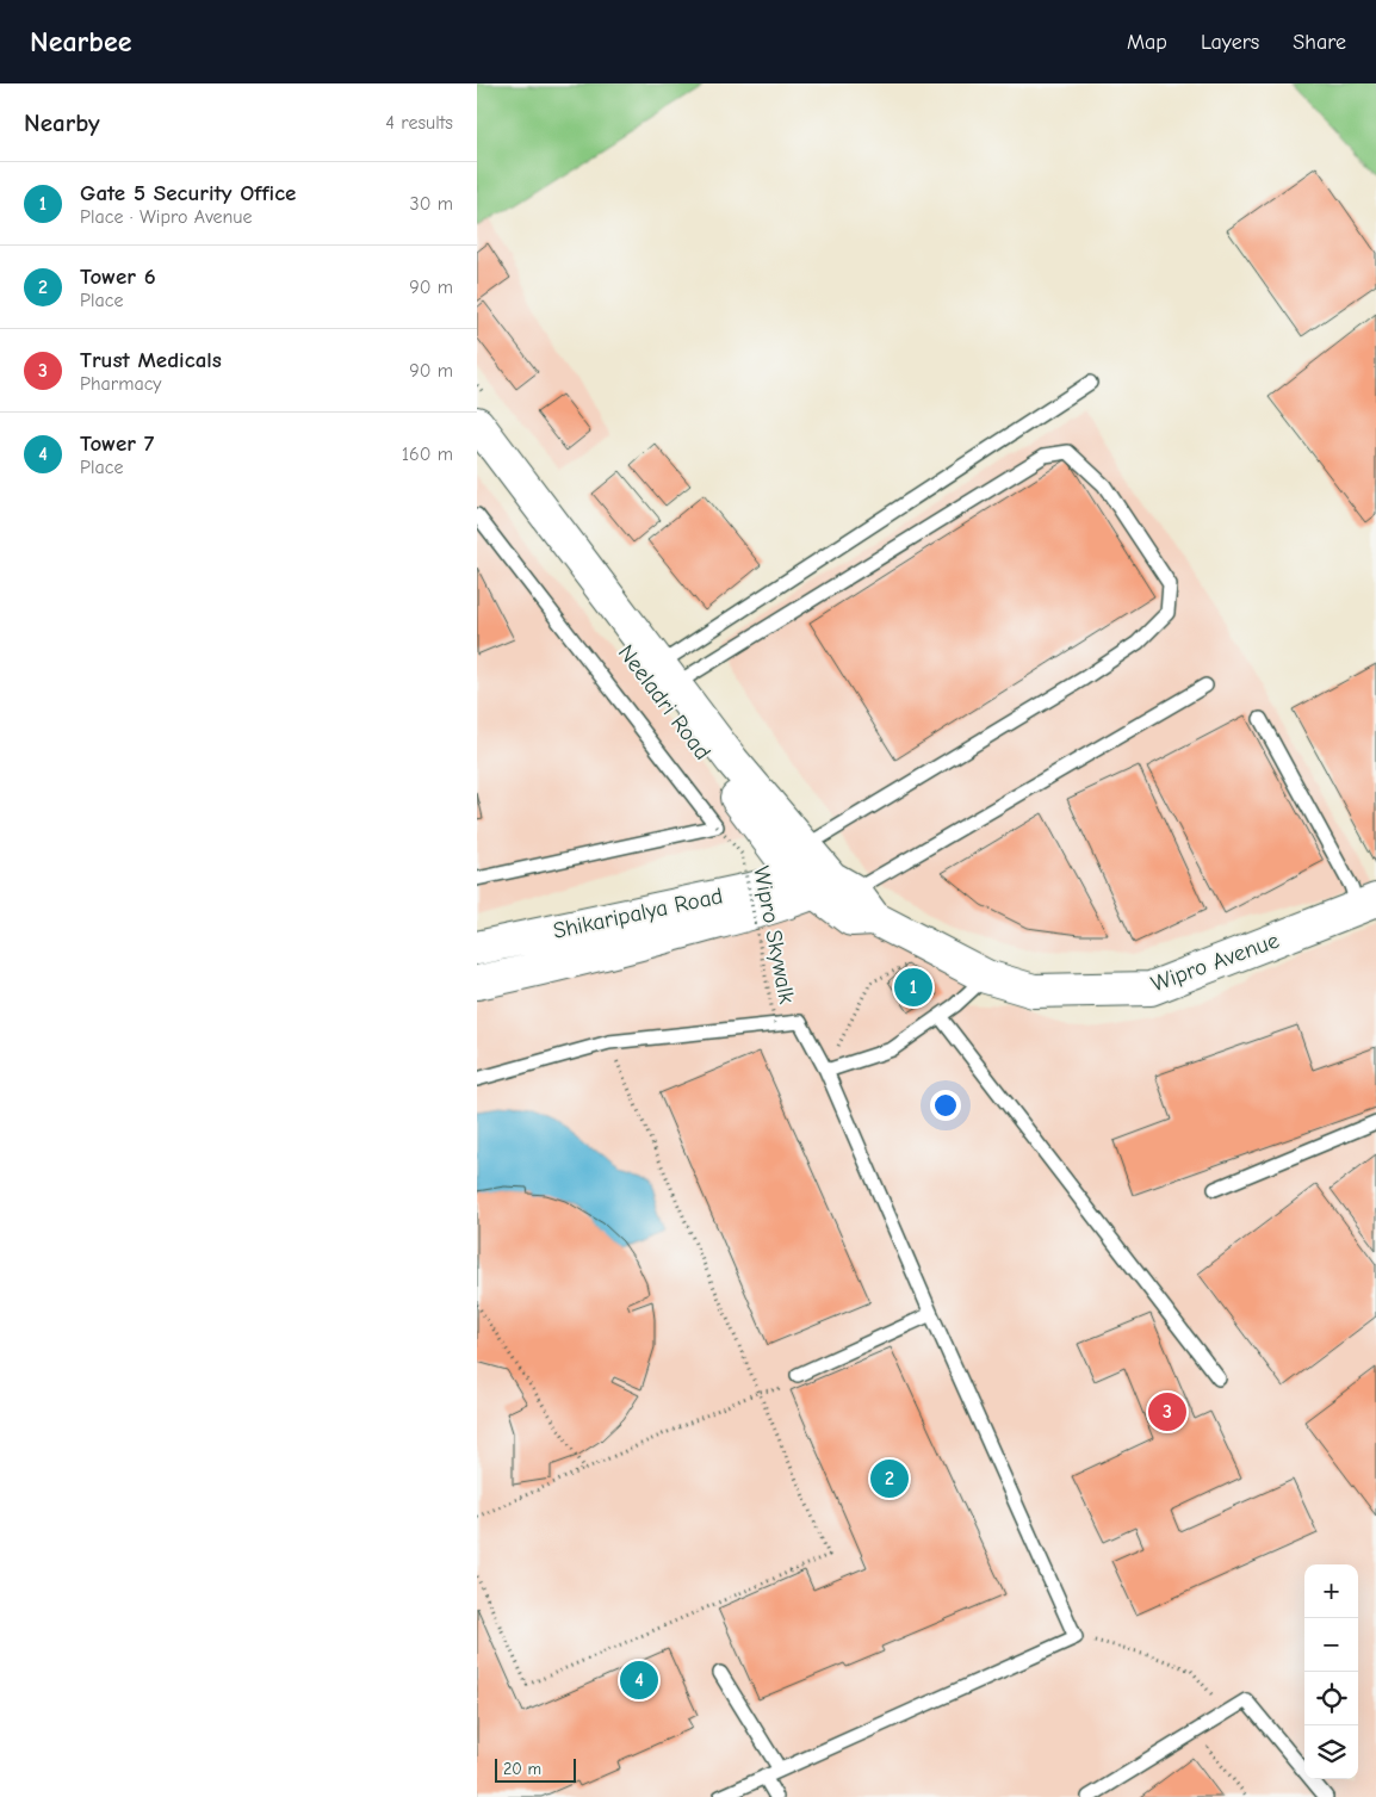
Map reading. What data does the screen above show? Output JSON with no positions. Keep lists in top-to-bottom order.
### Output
{
  "streets": {
    "main road": ["Neeladri Road", "Shikaripalya Road", "Wipro Avenue"],
    "path": ["Wipro Skywalk"]
  },
  "crossings": [
    ["Neeladri Road", "Shikaripalya Road"],
    ["Neeladri Road", "Wipro Avenue"],
    ["Shikaripalya Road", "Wipro Avenue"]
  ],
  "scale_bar": "20 m",
  "page": {
    "header": "Nearbee",
    "nav": ["Map", "Layers", "Share"],
    "heading": ["Nearby", "4 results"],
    "list": [
      {
        "mark": "1",
        "name": "Gate 5 Security Office",
        "note": "Place · Wipro Avenue",
        "value": "30 m"
      },
      {
        "mark": "2",
        "name": "Tower 6",
        "note": "Place",
        "value": "90 m"
      },
      {
        "mark": "3",
        "name": "Trust Medicals",
        "note": "Pharmacy",
        "value": "90 m"
      },
      {
        "mark": "4",
        "name": "Tower 7",
        "note": "Place",
        "value": "160 m"
      }
    ],
    "pins": [
      "1",
      "3",
      "2",
      "4"
    ],
    "map_buttons": ["+", "−"],
    "scale": "20 m"
  }
}
